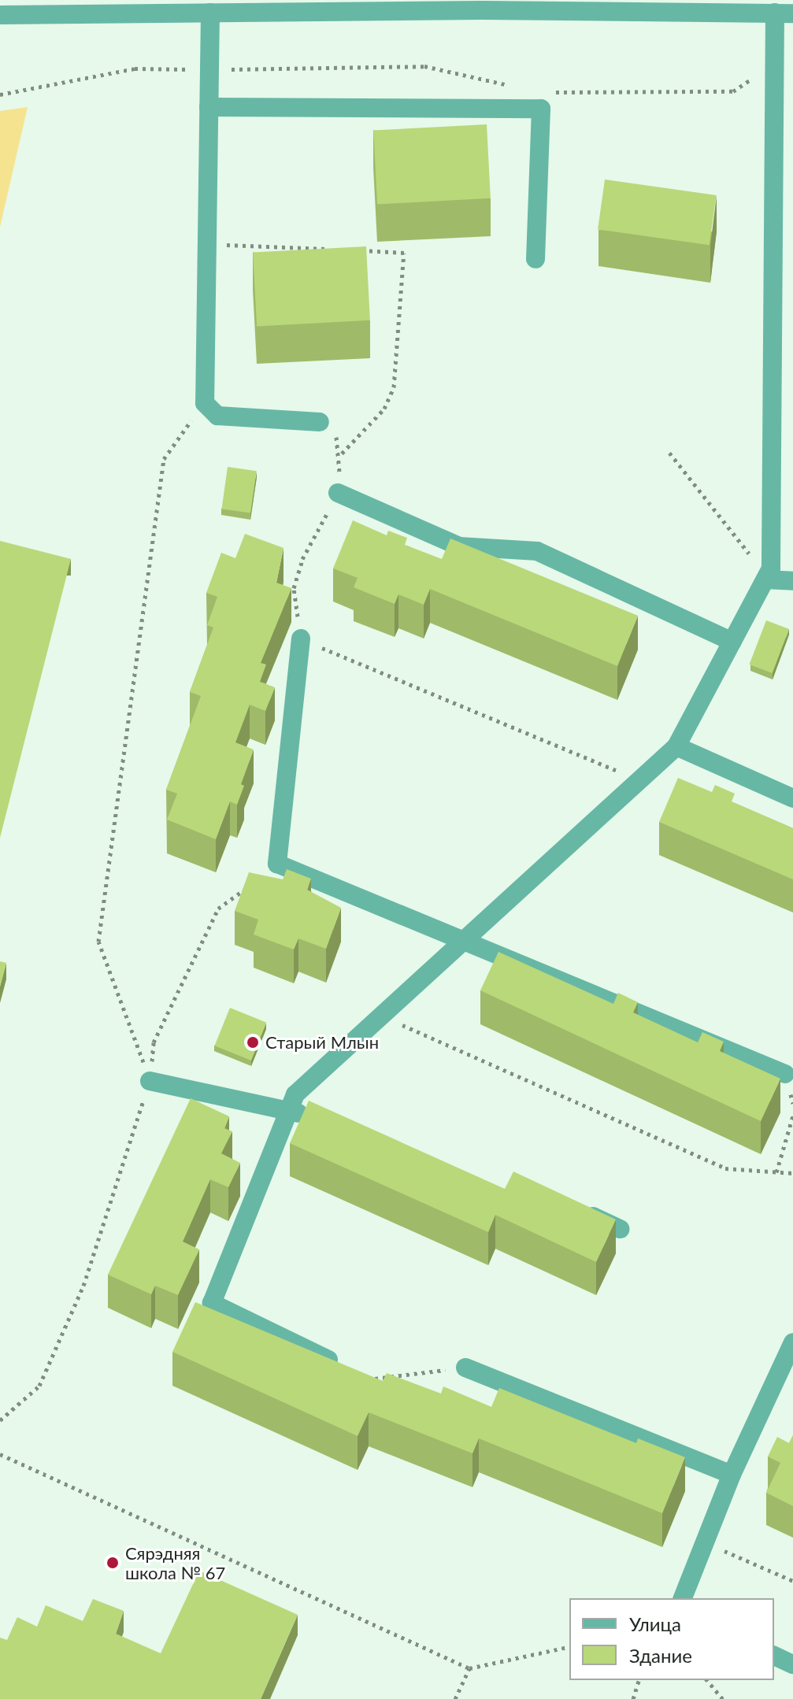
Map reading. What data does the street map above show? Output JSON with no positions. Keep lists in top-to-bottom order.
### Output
{
  "places": ["Старый Млын", "Сярэдняя школа № 67"],
  "legend": ["Улица", "Здание"]
}
